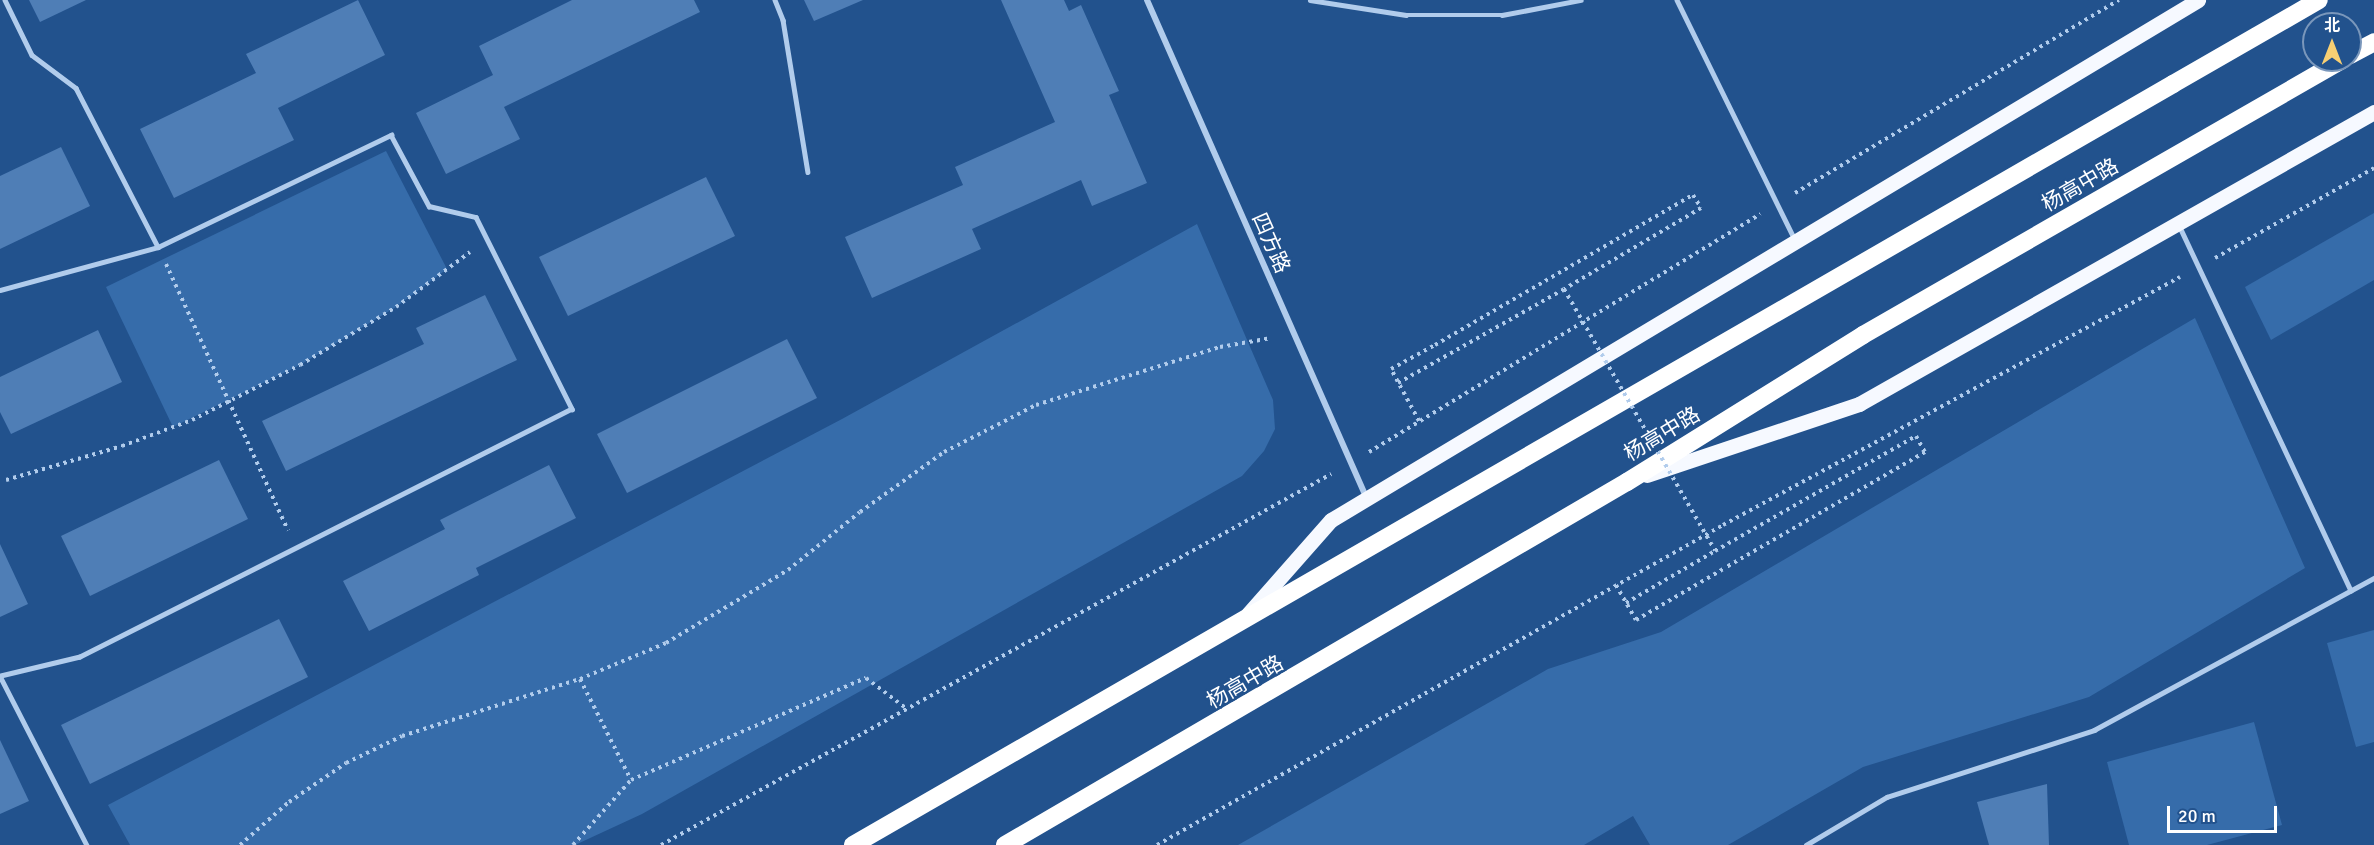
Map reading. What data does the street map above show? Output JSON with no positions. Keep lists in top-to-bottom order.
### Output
{
  "streets": {
    "highway": ["杨高中路"],
    "street": ["四方路"]
  },
  "crossings": [
    ["杨高中路", "四方路"]
  ],
  "scale_bar": "20 m",
  "north": "top"
}
